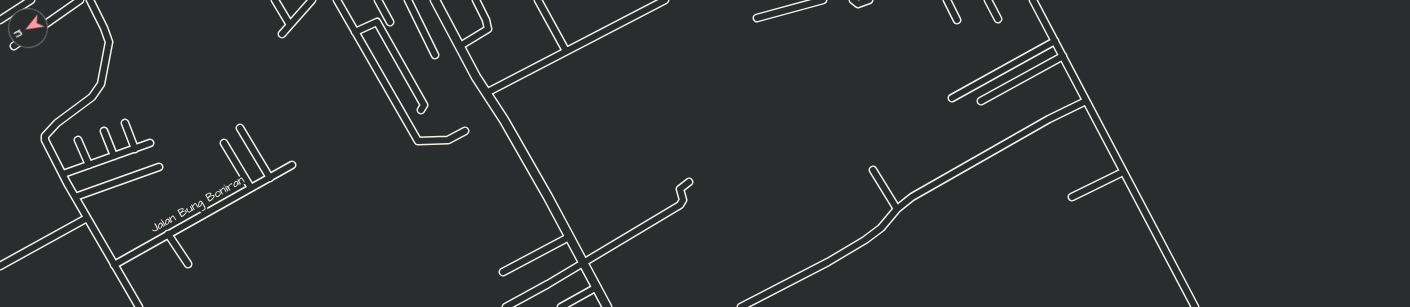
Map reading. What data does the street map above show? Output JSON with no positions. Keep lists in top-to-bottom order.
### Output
{
  "streets": {
    "street": ["Jalan Bung Boniran"]
  },
  "north": "bottom left"
}
